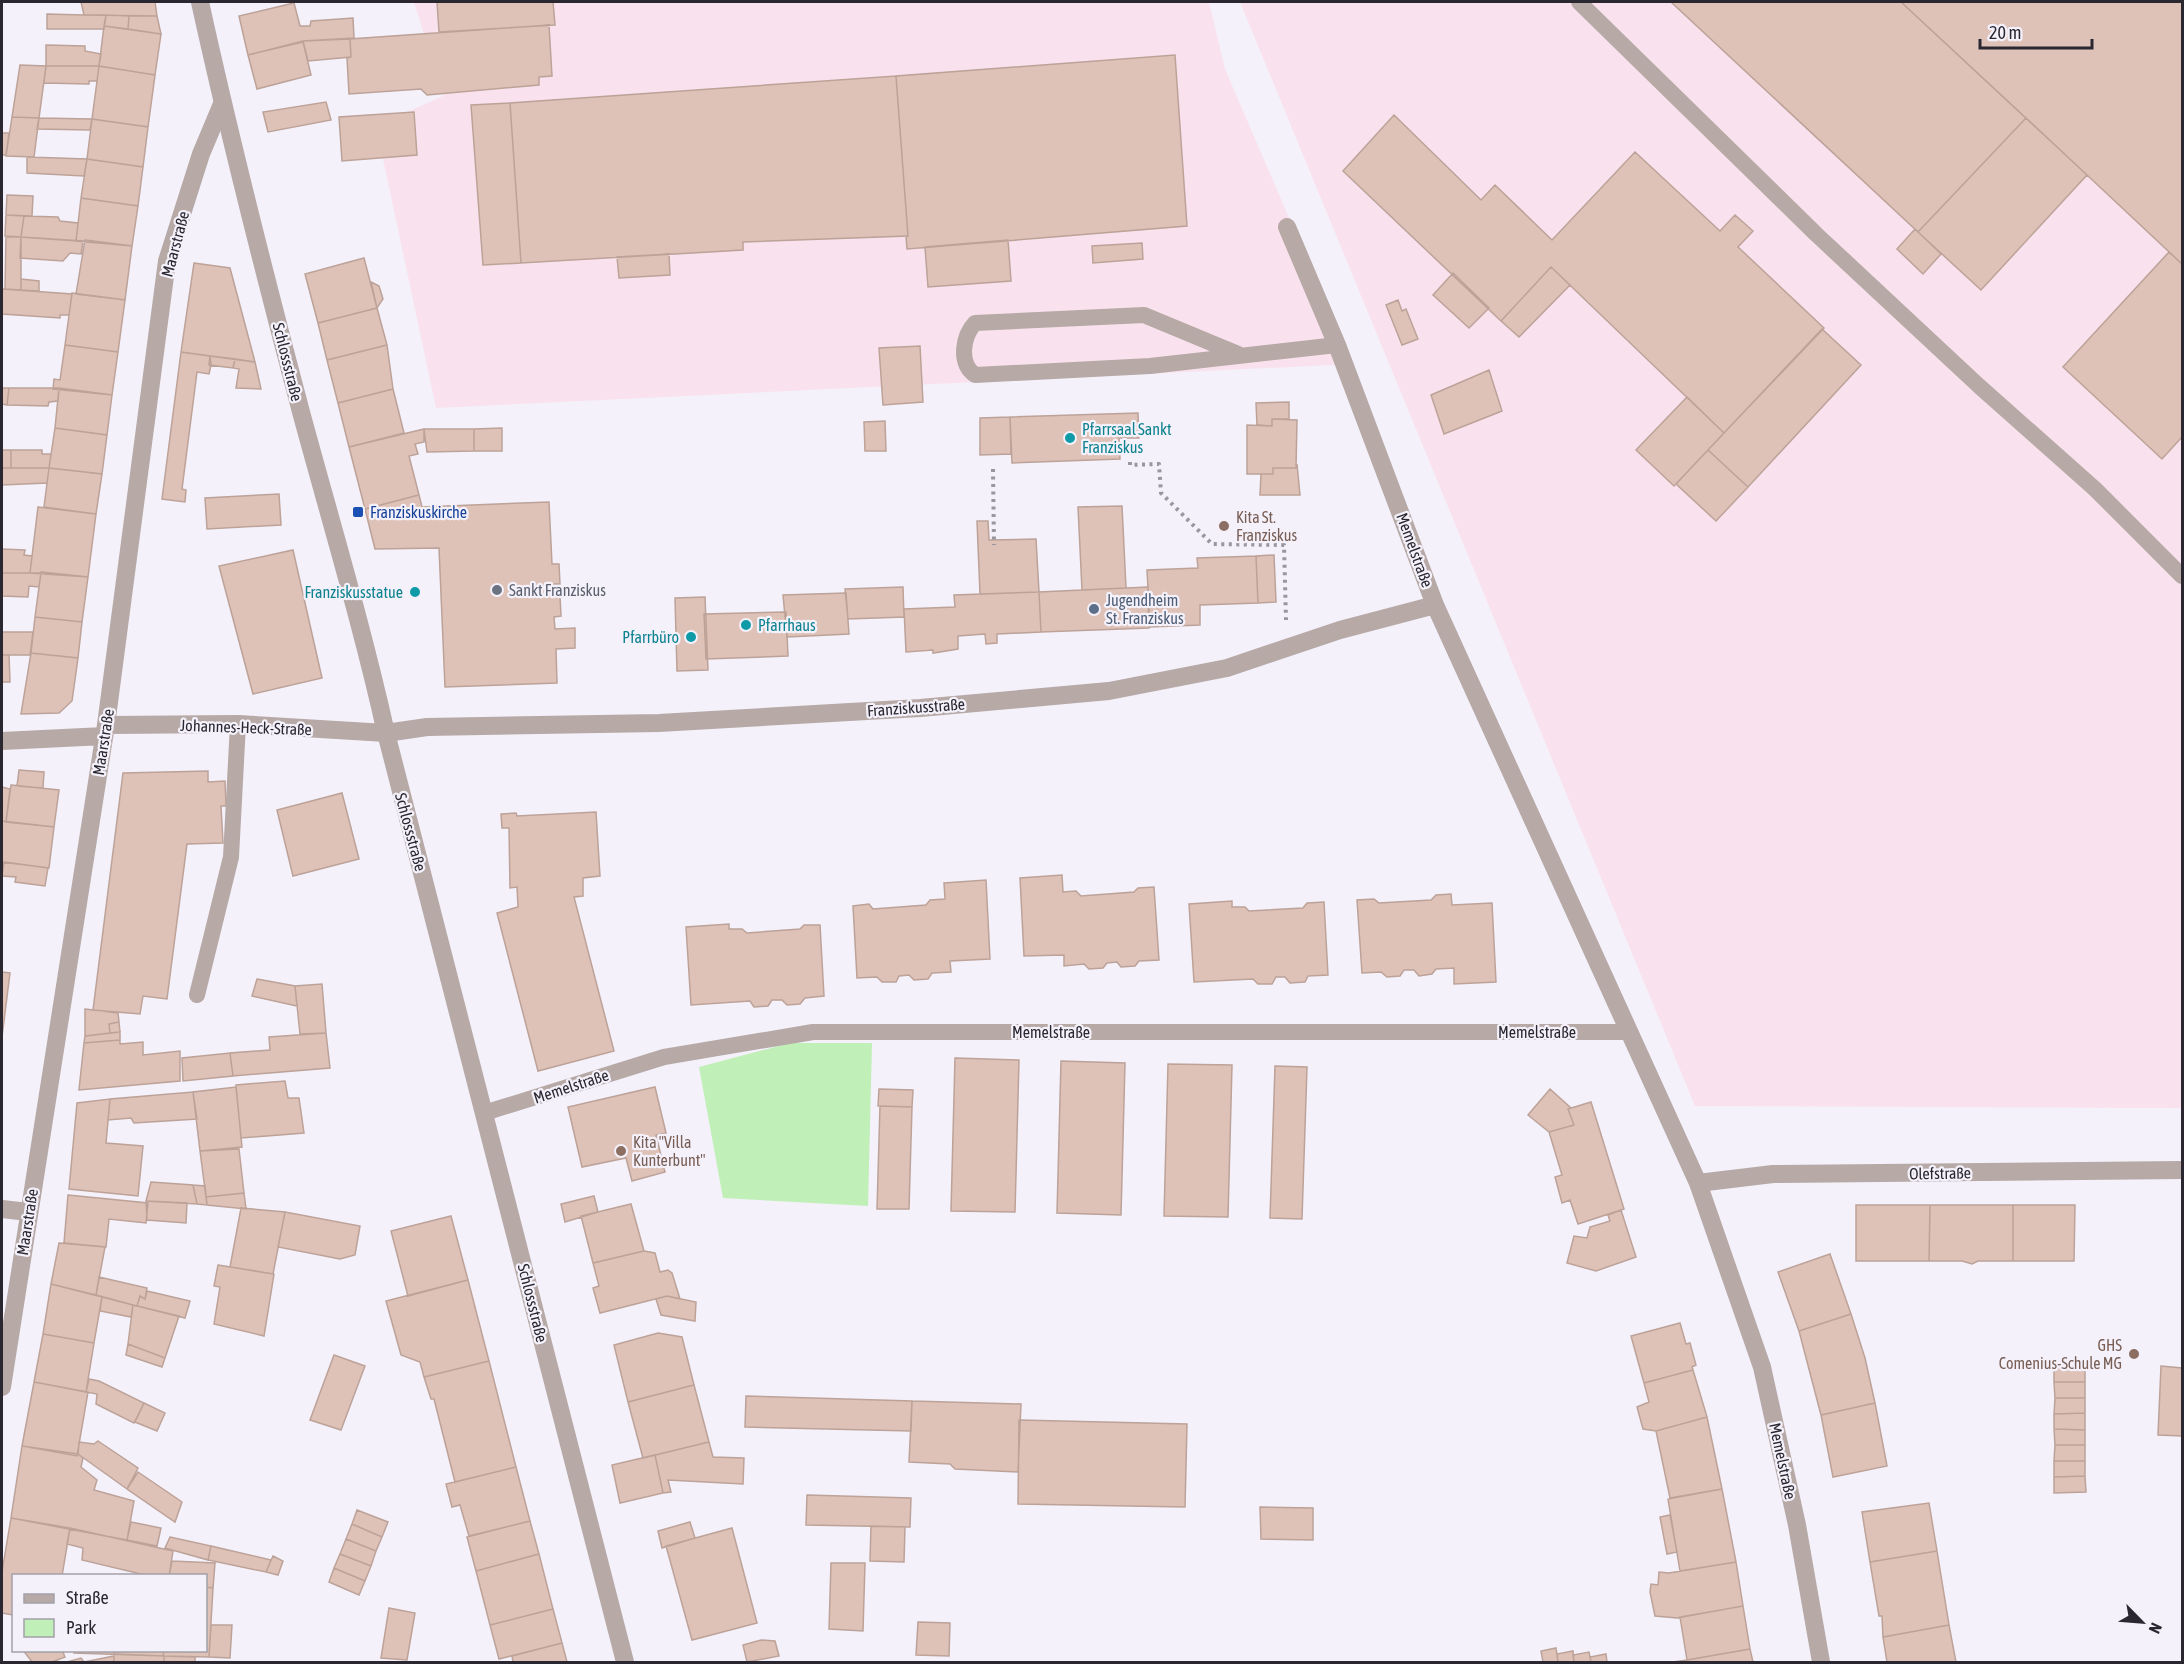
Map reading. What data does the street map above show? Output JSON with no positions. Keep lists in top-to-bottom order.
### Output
{
  "streets": {
    "street": [
      "Maarstraße",
      "Schlossstraße",
      "Memelstraße",
      "Franziskusstraße",
      "Johannes-Heck-Straße",
      "Olefstraße"
    ]
  },
  "crossings": [
    ["Maarstraße", "Schlossstraße"],
    ["Maarstraße", "Johannes-Heck-Straße"],
    ["Schlossstraße", "Memelstraße"],
    ["Schlossstraße", "Franziskusstraße"],
    ["Schlossstraße", "Johannes-Heck-Straße"],
    ["Memelstraße", "Franziskusstraße"],
    ["Memelstraße", "Olefstraße"],
    ["Franziskusstraße", "Johannes-Heck-Straße"]
  ],
  "places": {
    "other": [
      "Pfarrsaal Sankt Franziskus",
      "Kita St. Franziskus",
      "Sankt Franziskus",
      "Franziskusstatue",
      "Jugendheim St. Franziskus",
      "Pfarrhaus",
      "Pfarrbüro",
      "Kita \"Villa Kunterbunt\"",
      "GHS Comenius-Schule MG"
    ],
    "transit": ["Franziskuskirche"]
  },
  "legend": ["Straße", "Park"],
  "scale_bar": "20 m",
  "north": "bottom right"
}
